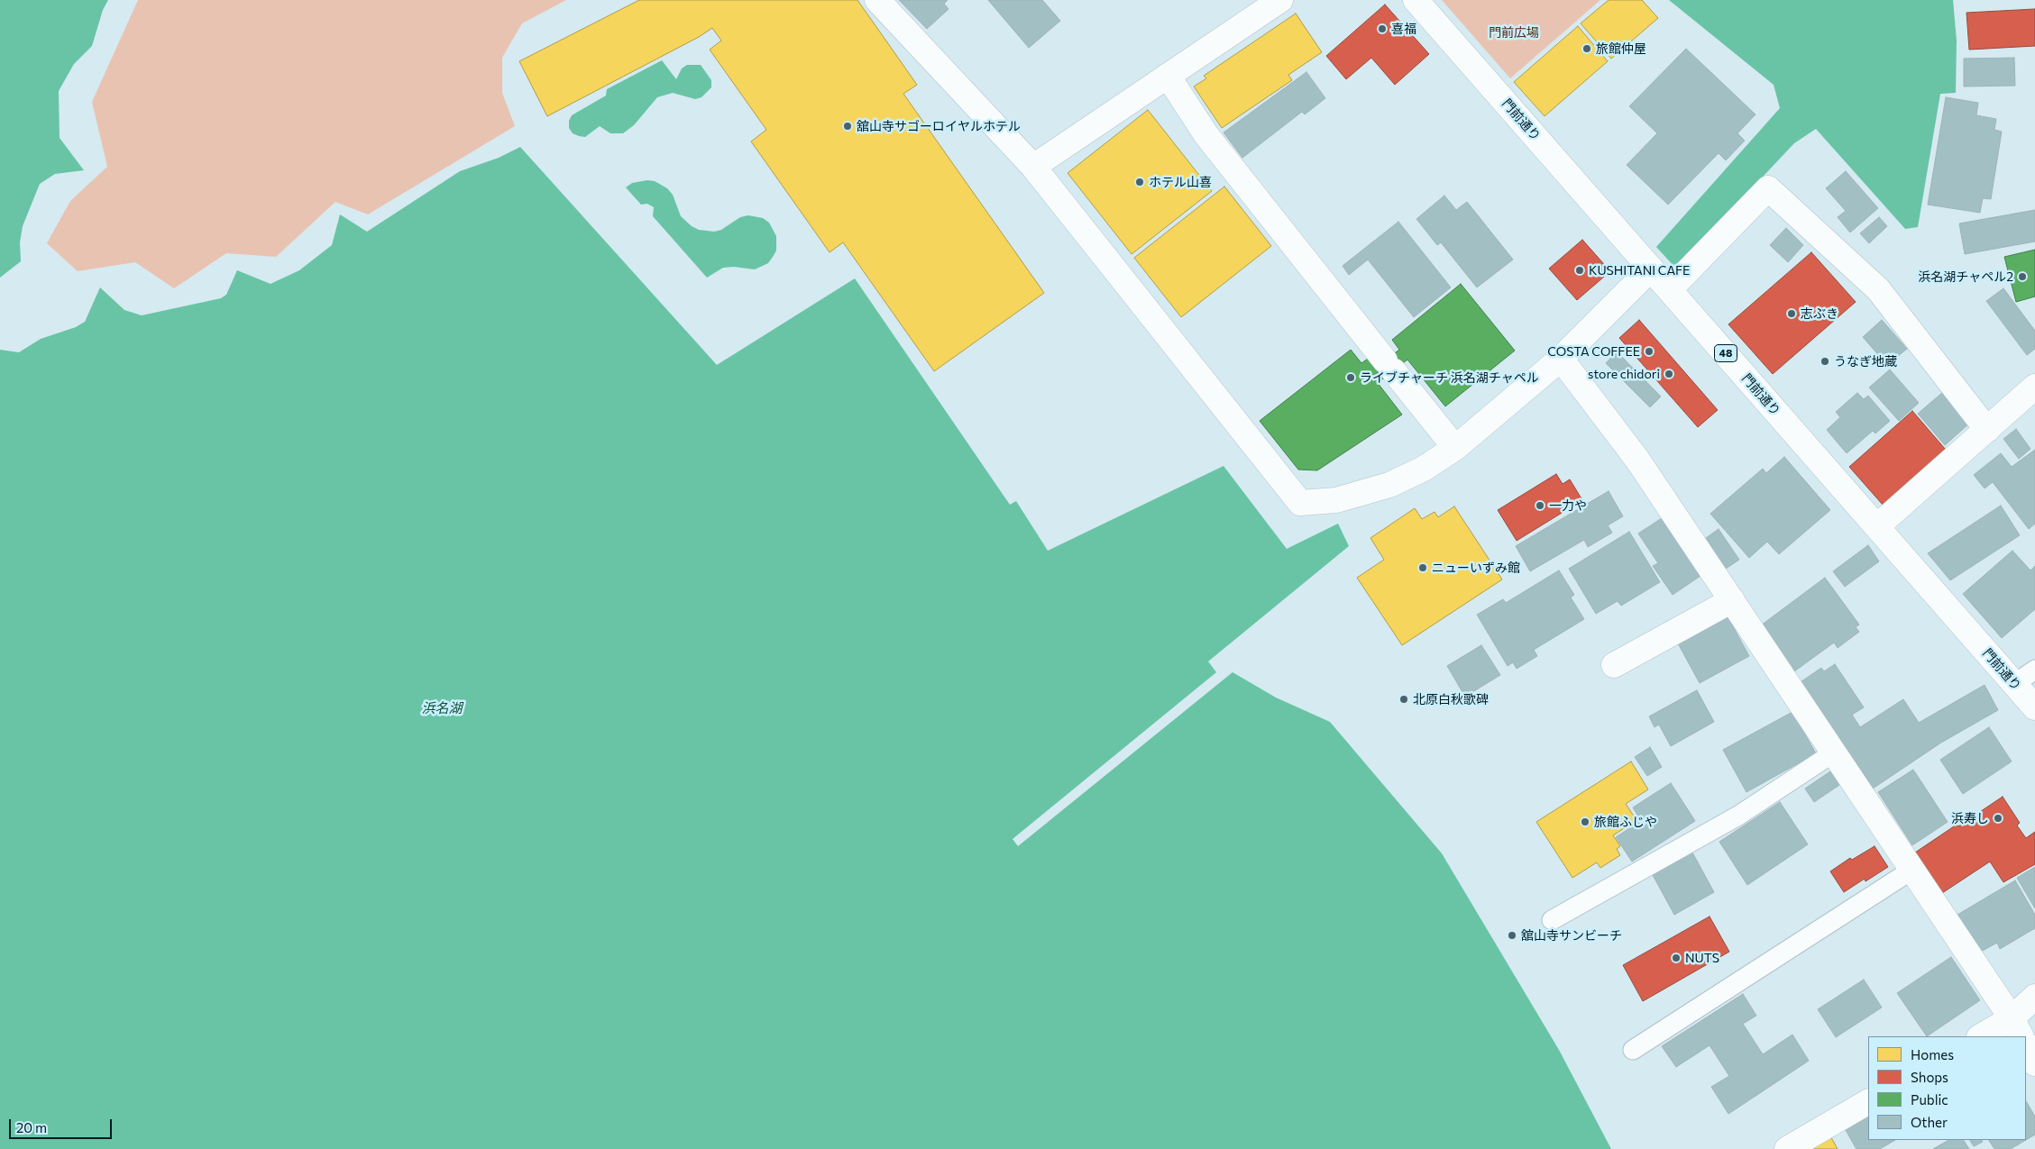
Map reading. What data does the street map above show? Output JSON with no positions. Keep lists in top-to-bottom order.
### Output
{
  "streets": {
    "street": ["門前通り", "48"]
  },
  "water": ["浜名湖"],
  "parks": ["門前広場"],
  "places": [
    "喜福",
    "旅館仲屋",
    "舘山寺サゴーロイヤルホテル",
    "ホテル山喜",
    "KUSHITANI CAFE",
    "浜名湖チャペル2",
    "志ぶき",
    "COSTA COFFEE",
    "うなぎ地蔵",
    "store chidori",
    "ライブチャーチ 浜名湖チャペル",
    "一力や",
    "ニューいずみ館",
    "北原白秋歌碑",
    "浜寿し",
    "旅館ふじや",
    "舘山寺サンビーチ",
    "NUTS"
  ],
  "legend": [
    "Homes",
    "Shops",
    "Public",
    "Other"
  ],
  "scale_bar": "20 m"
}
